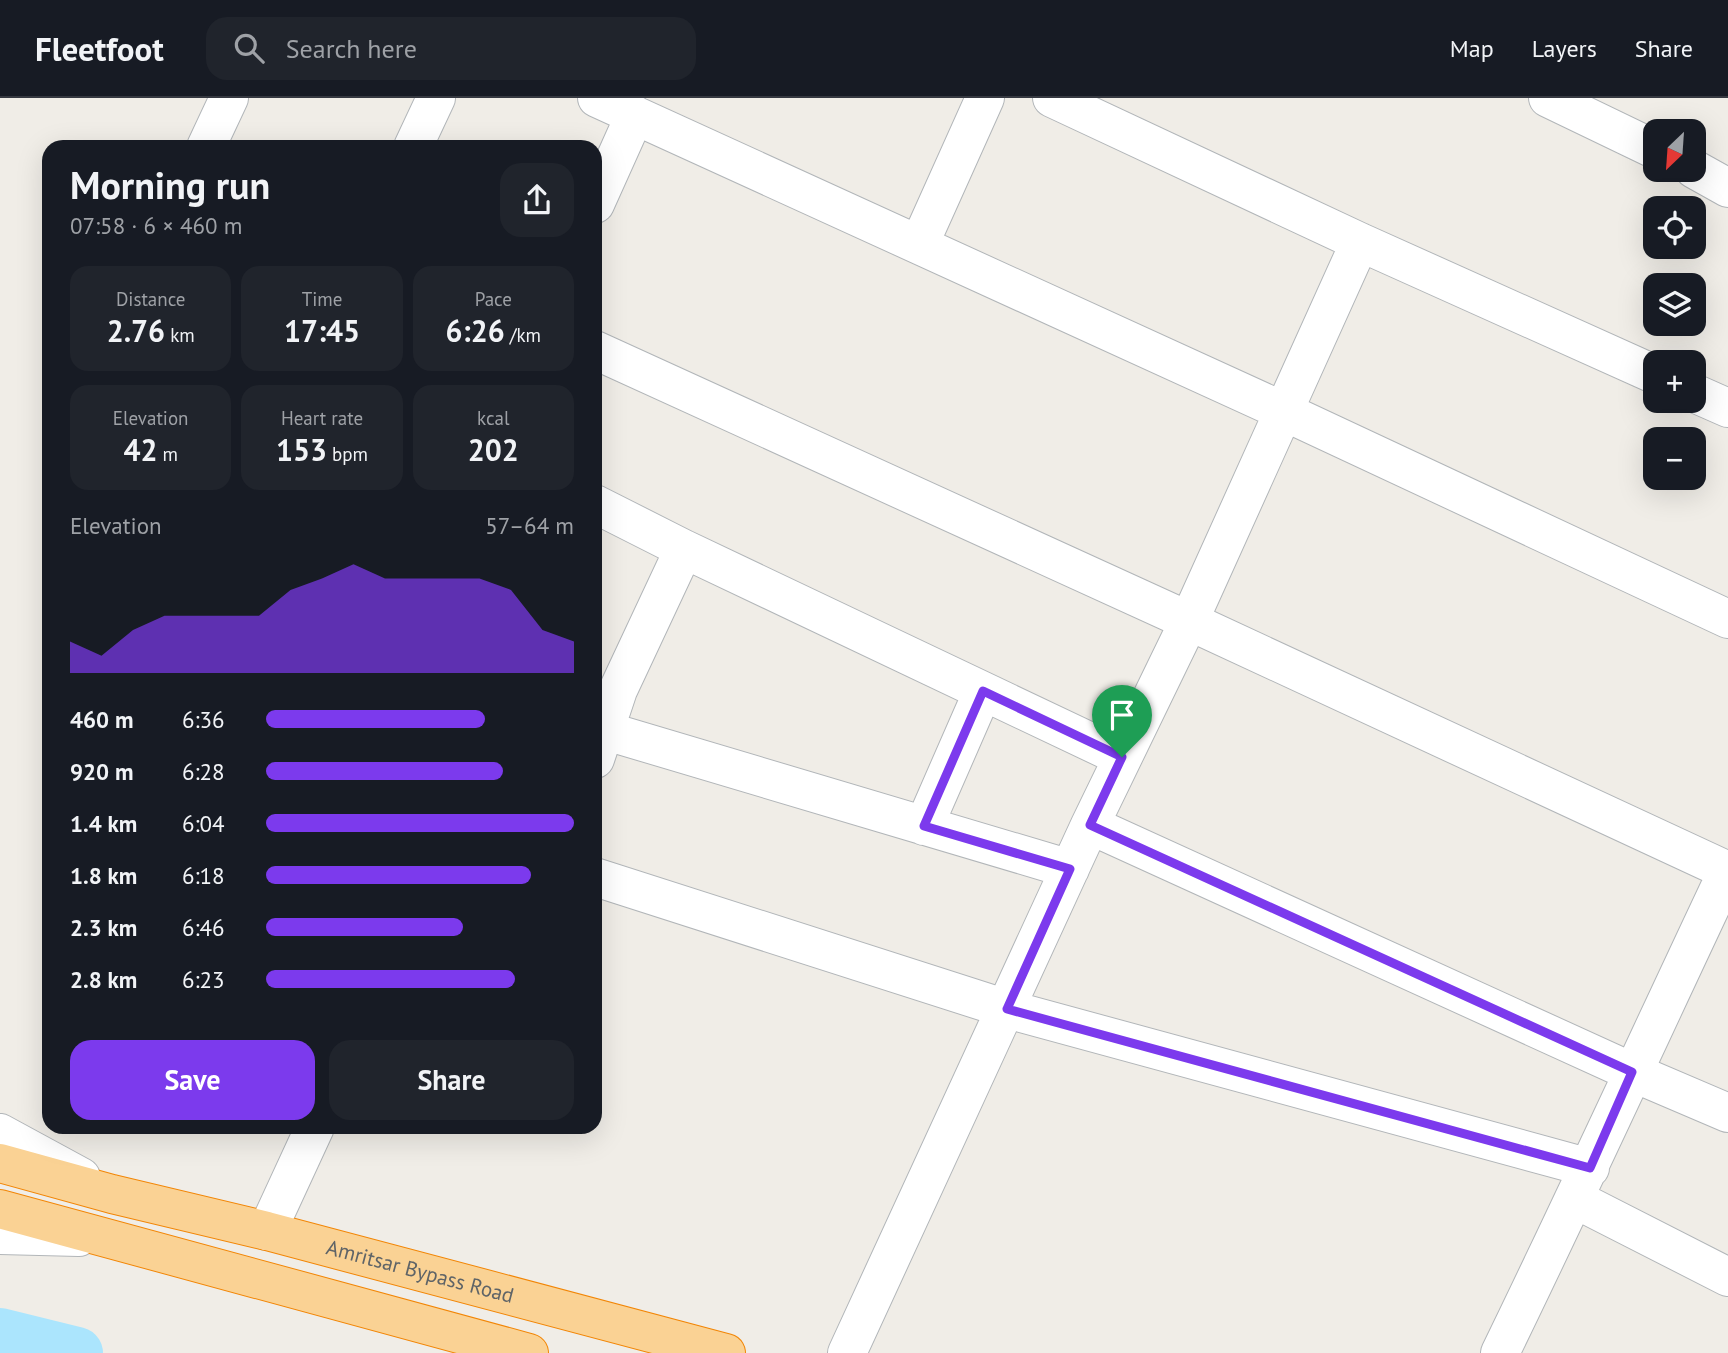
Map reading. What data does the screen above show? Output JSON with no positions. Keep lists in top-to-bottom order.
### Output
{
  "streets": {
    "highway": ["Amritsar Bypass Road"]
  },
  "north": "bottom left",
  "page": {
    "header": "Fleetfoot",
    "search": "Search here",
    "nav": ["Map", "Layers", "Share"],
    "map_buttons": ["+", "−"],
    "heading": ["Morning run", "07:58 · 6 × 460 m"],
    "stats": [
      ["Distance", "2.76 km"],
      ["Time", "17:45"],
      ["Pace", "6:26 /km"],
      ["Elevation", "42 m"],
      ["Heart rate", "153 bpm"],
      ["kcal", "202"]
    ],
    "chart": ["Elevation", "57–64 m"],
    "list": [
      {
        "name": "460 m",
        "note": "6:36"
      },
      {
        "name": "920 m",
        "note": "6:28"
      },
      {
        "name": "1.4 km",
        "note": "6:04"
      },
      {
        "name": "1.8 km",
        "note": "6:18"
      },
      {
        "name": "2.3 km",
        "note": "6:46"
      },
      {
        "name": "2.8 km",
        "note": "6:23"
      }
    ],
    "buttons": ["Save", "Share"]
  }
}
